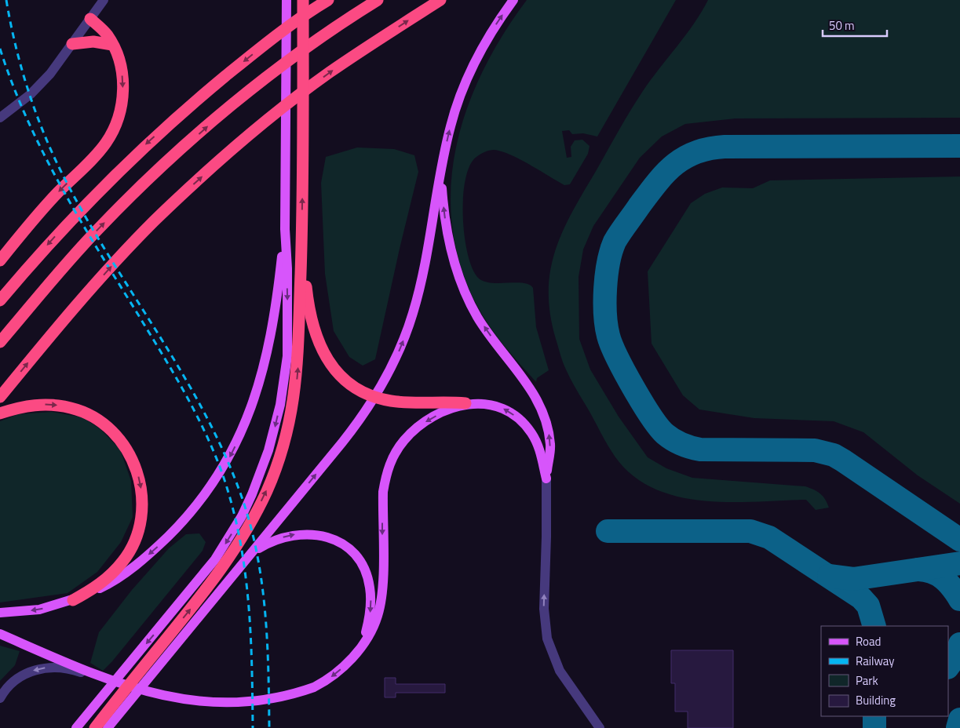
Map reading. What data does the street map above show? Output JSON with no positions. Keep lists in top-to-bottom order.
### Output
{
  "legend": [
    "Road",
    "Railway",
    "Park",
    "Building"
  ],
  "scale_bar": "50 m"
}
